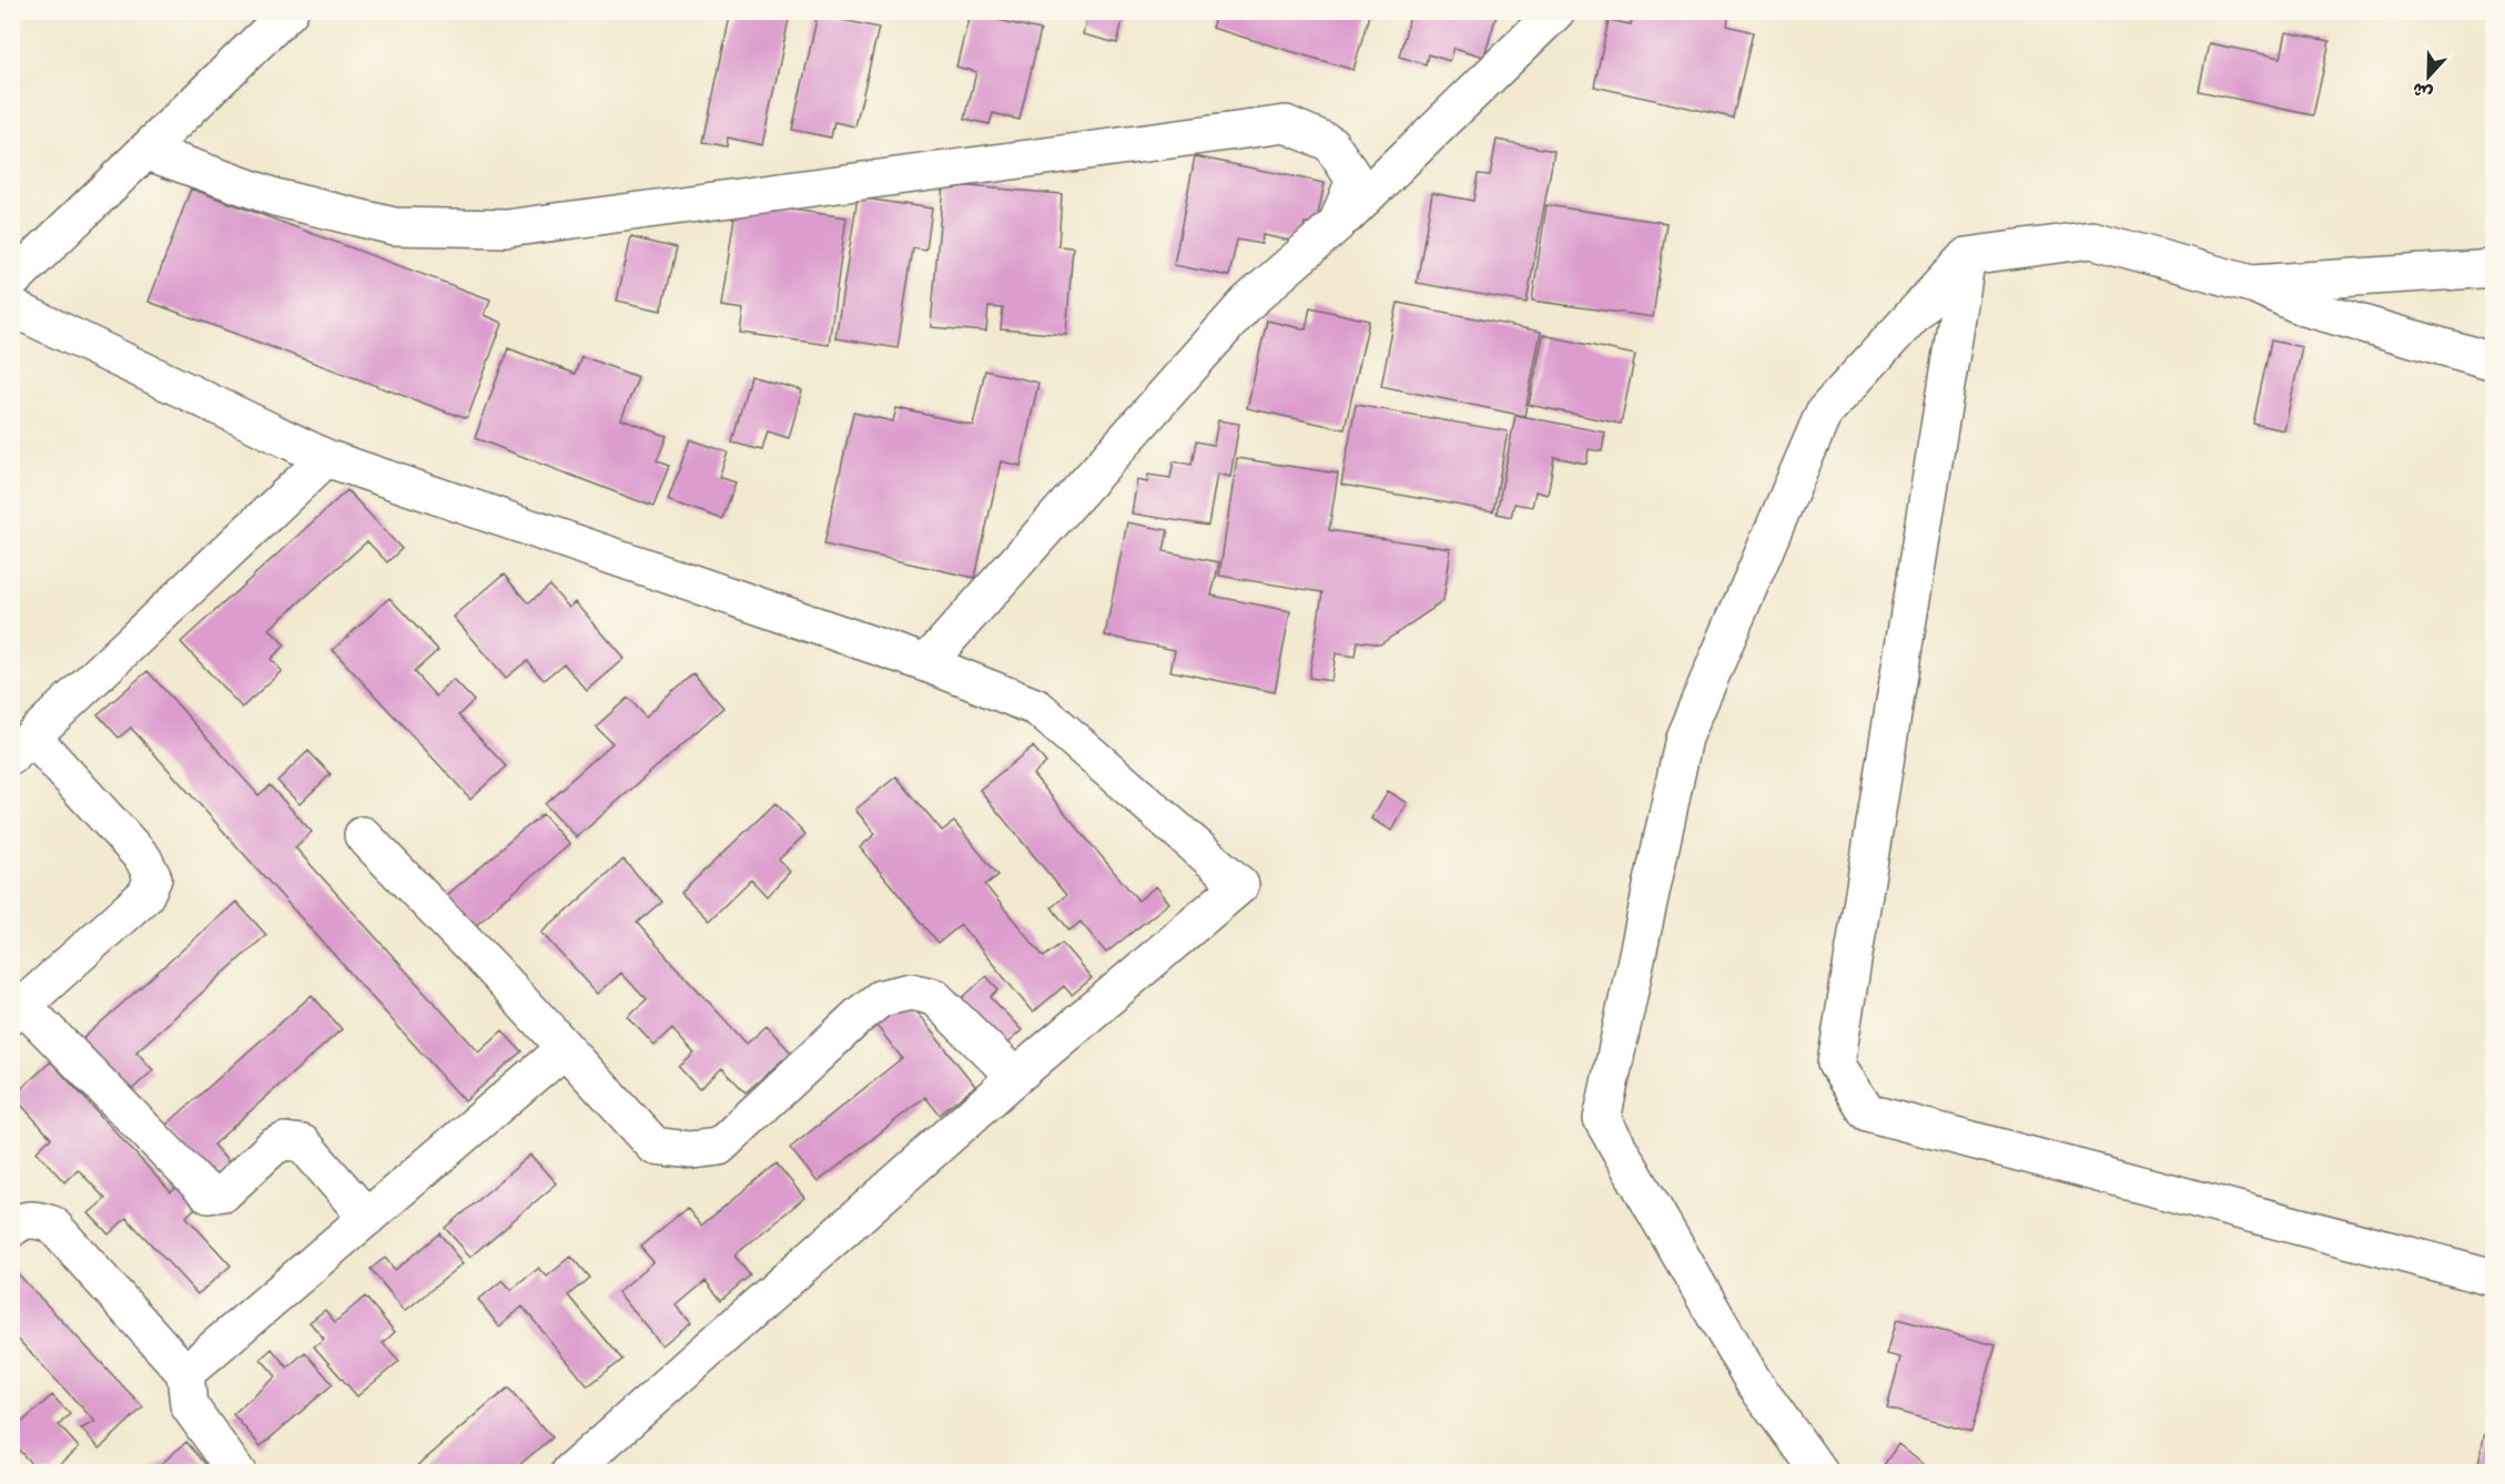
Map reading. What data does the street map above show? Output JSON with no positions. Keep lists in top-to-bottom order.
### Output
{
  "north": "bottom"
}
